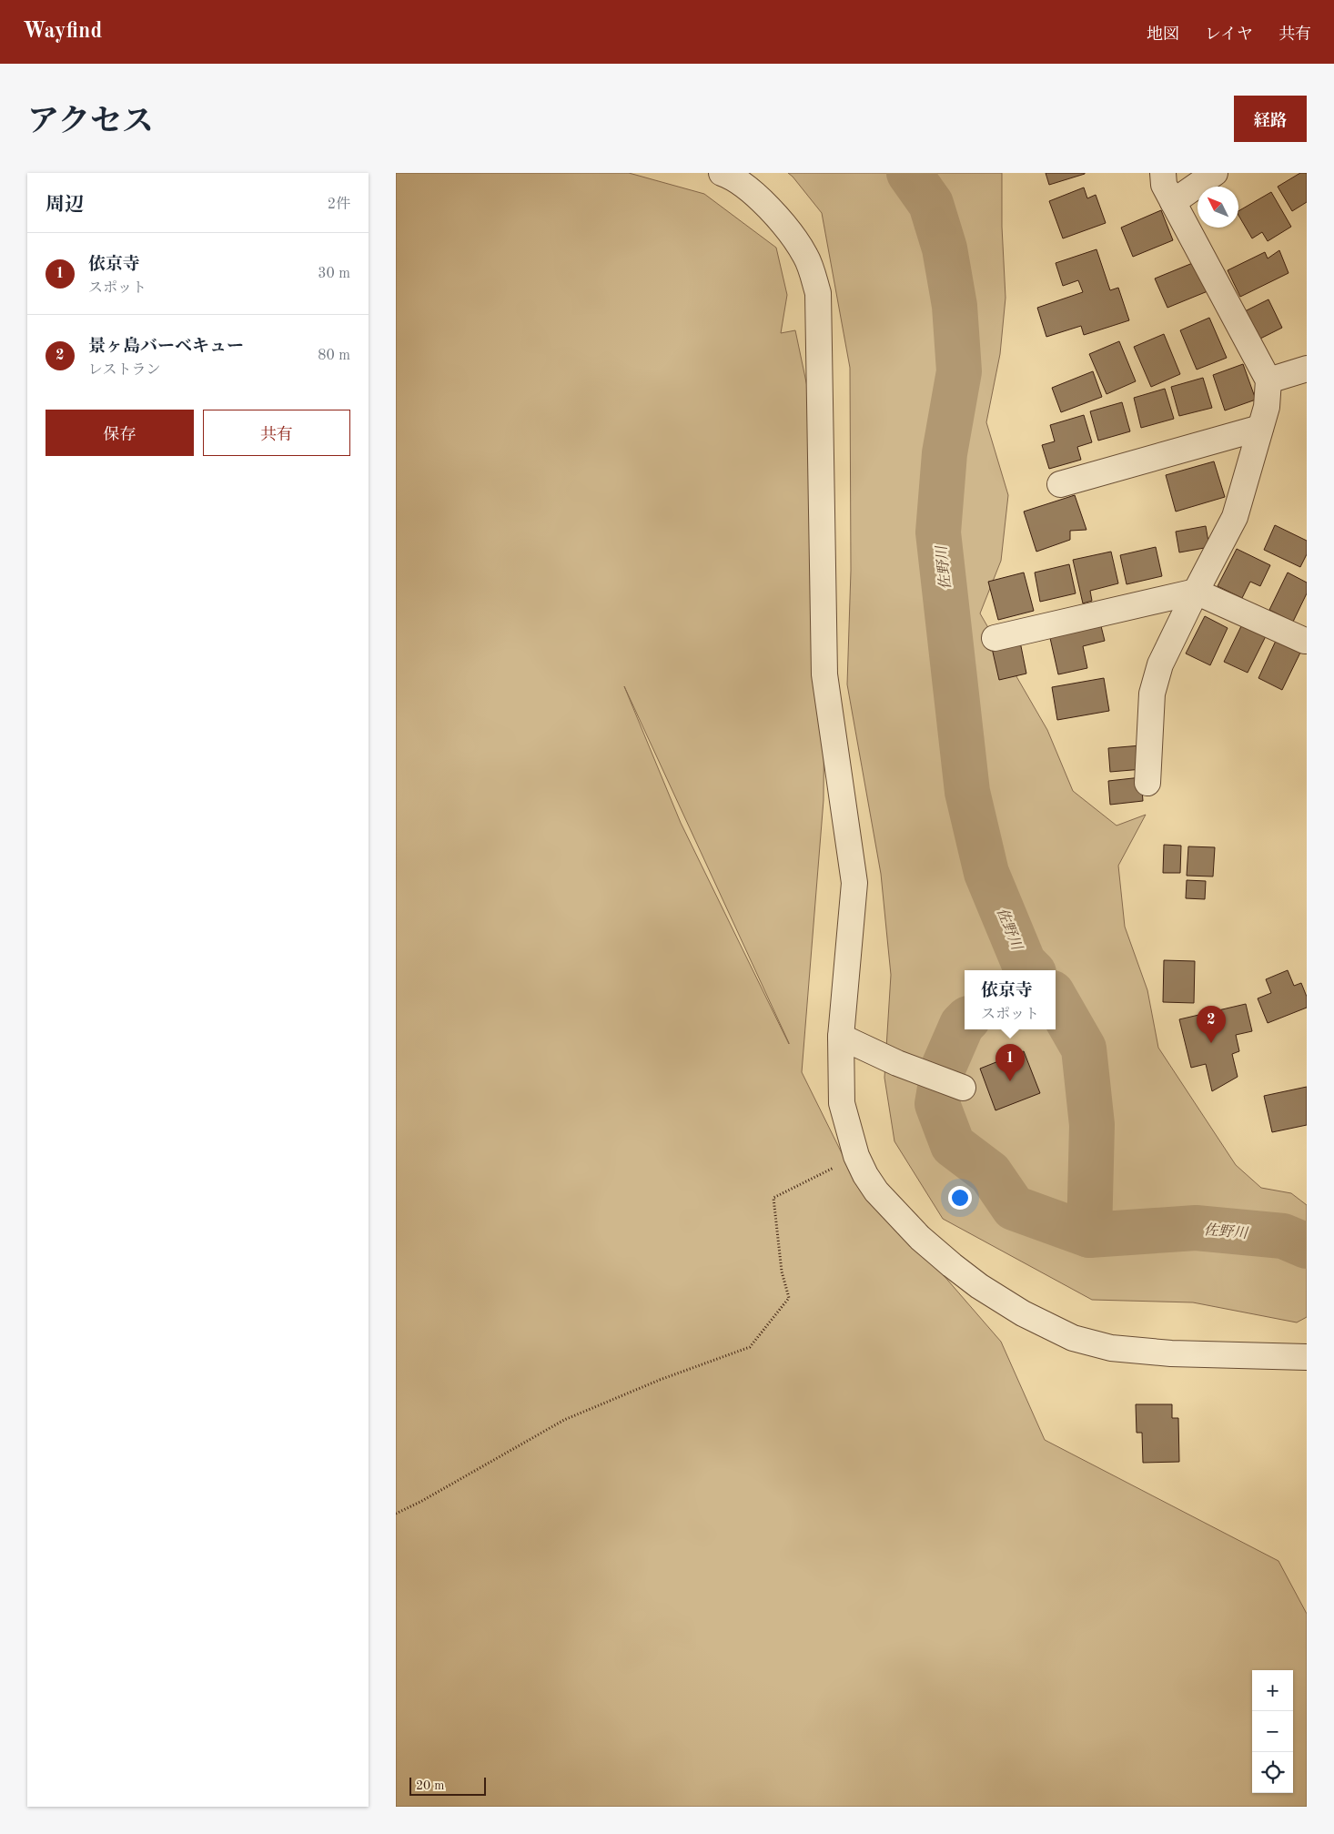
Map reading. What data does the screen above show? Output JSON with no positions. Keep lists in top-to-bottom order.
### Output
{
  "water": ["佐野川"],
  "scale_bar": "20 m",
  "north": "top left",
  "page": {
    "header": "Wayfind",
    "nav": ["地図", "レイヤ", "共有"],
    "title": "アクセス",
    "buttons": [
      "経路",
      ["保存", "共有"]
    ],
    "heading": ["周辺", "2件"],
    "list": [
      {
        "mark": "1",
        "name": "依京寺",
        "note": "スポット",
        "value": "30 m"
      },
      {
        "mark": "2",
        "name": "景ヶ島バーベキュー",
        "note": "レストラン",
        "value": "80 m"
      }
    ],
    "popup": ["依京寺", "スポット"],
    "pins": ["2", "1"],
    "map_buttons": ["+", "−"],
    "scale": "20 m"
  }
}
